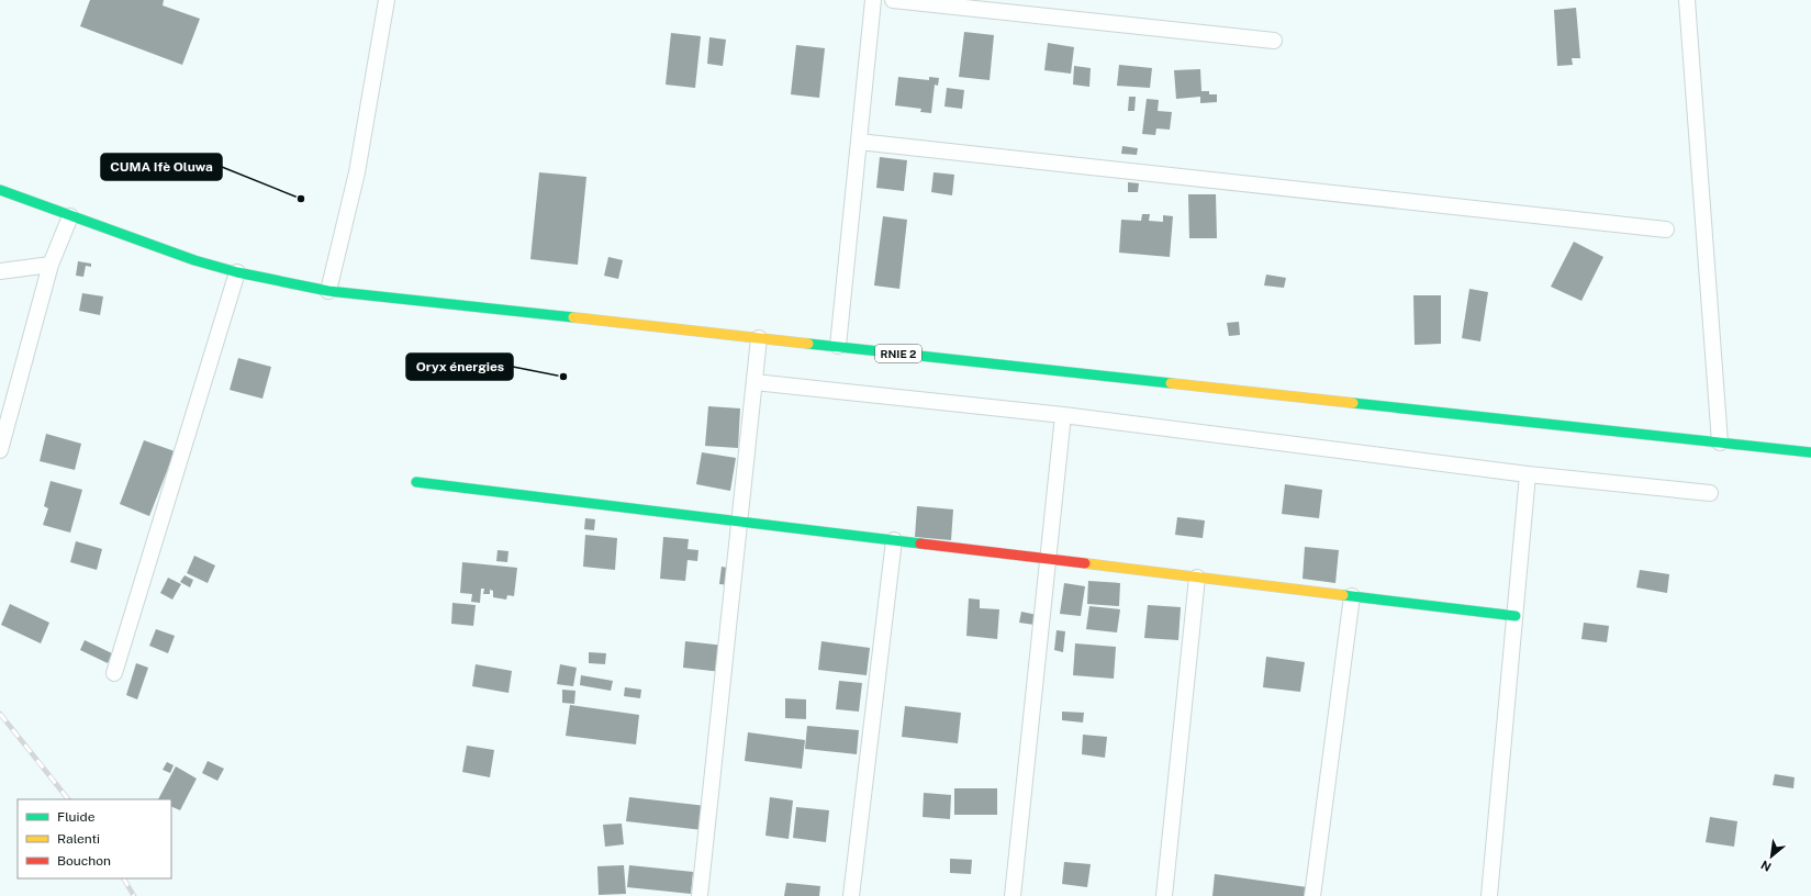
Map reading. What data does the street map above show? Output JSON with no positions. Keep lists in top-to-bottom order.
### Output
{
  "streets": {
    "main road": ["RNIE 2"]
  },
  "places": ["CUMA Ifè Oluwa", "Oryx énergies"],
  "legend": ["Fluide", "Ralenti", "Bouchon"],
  "north": "bottom left"
}
